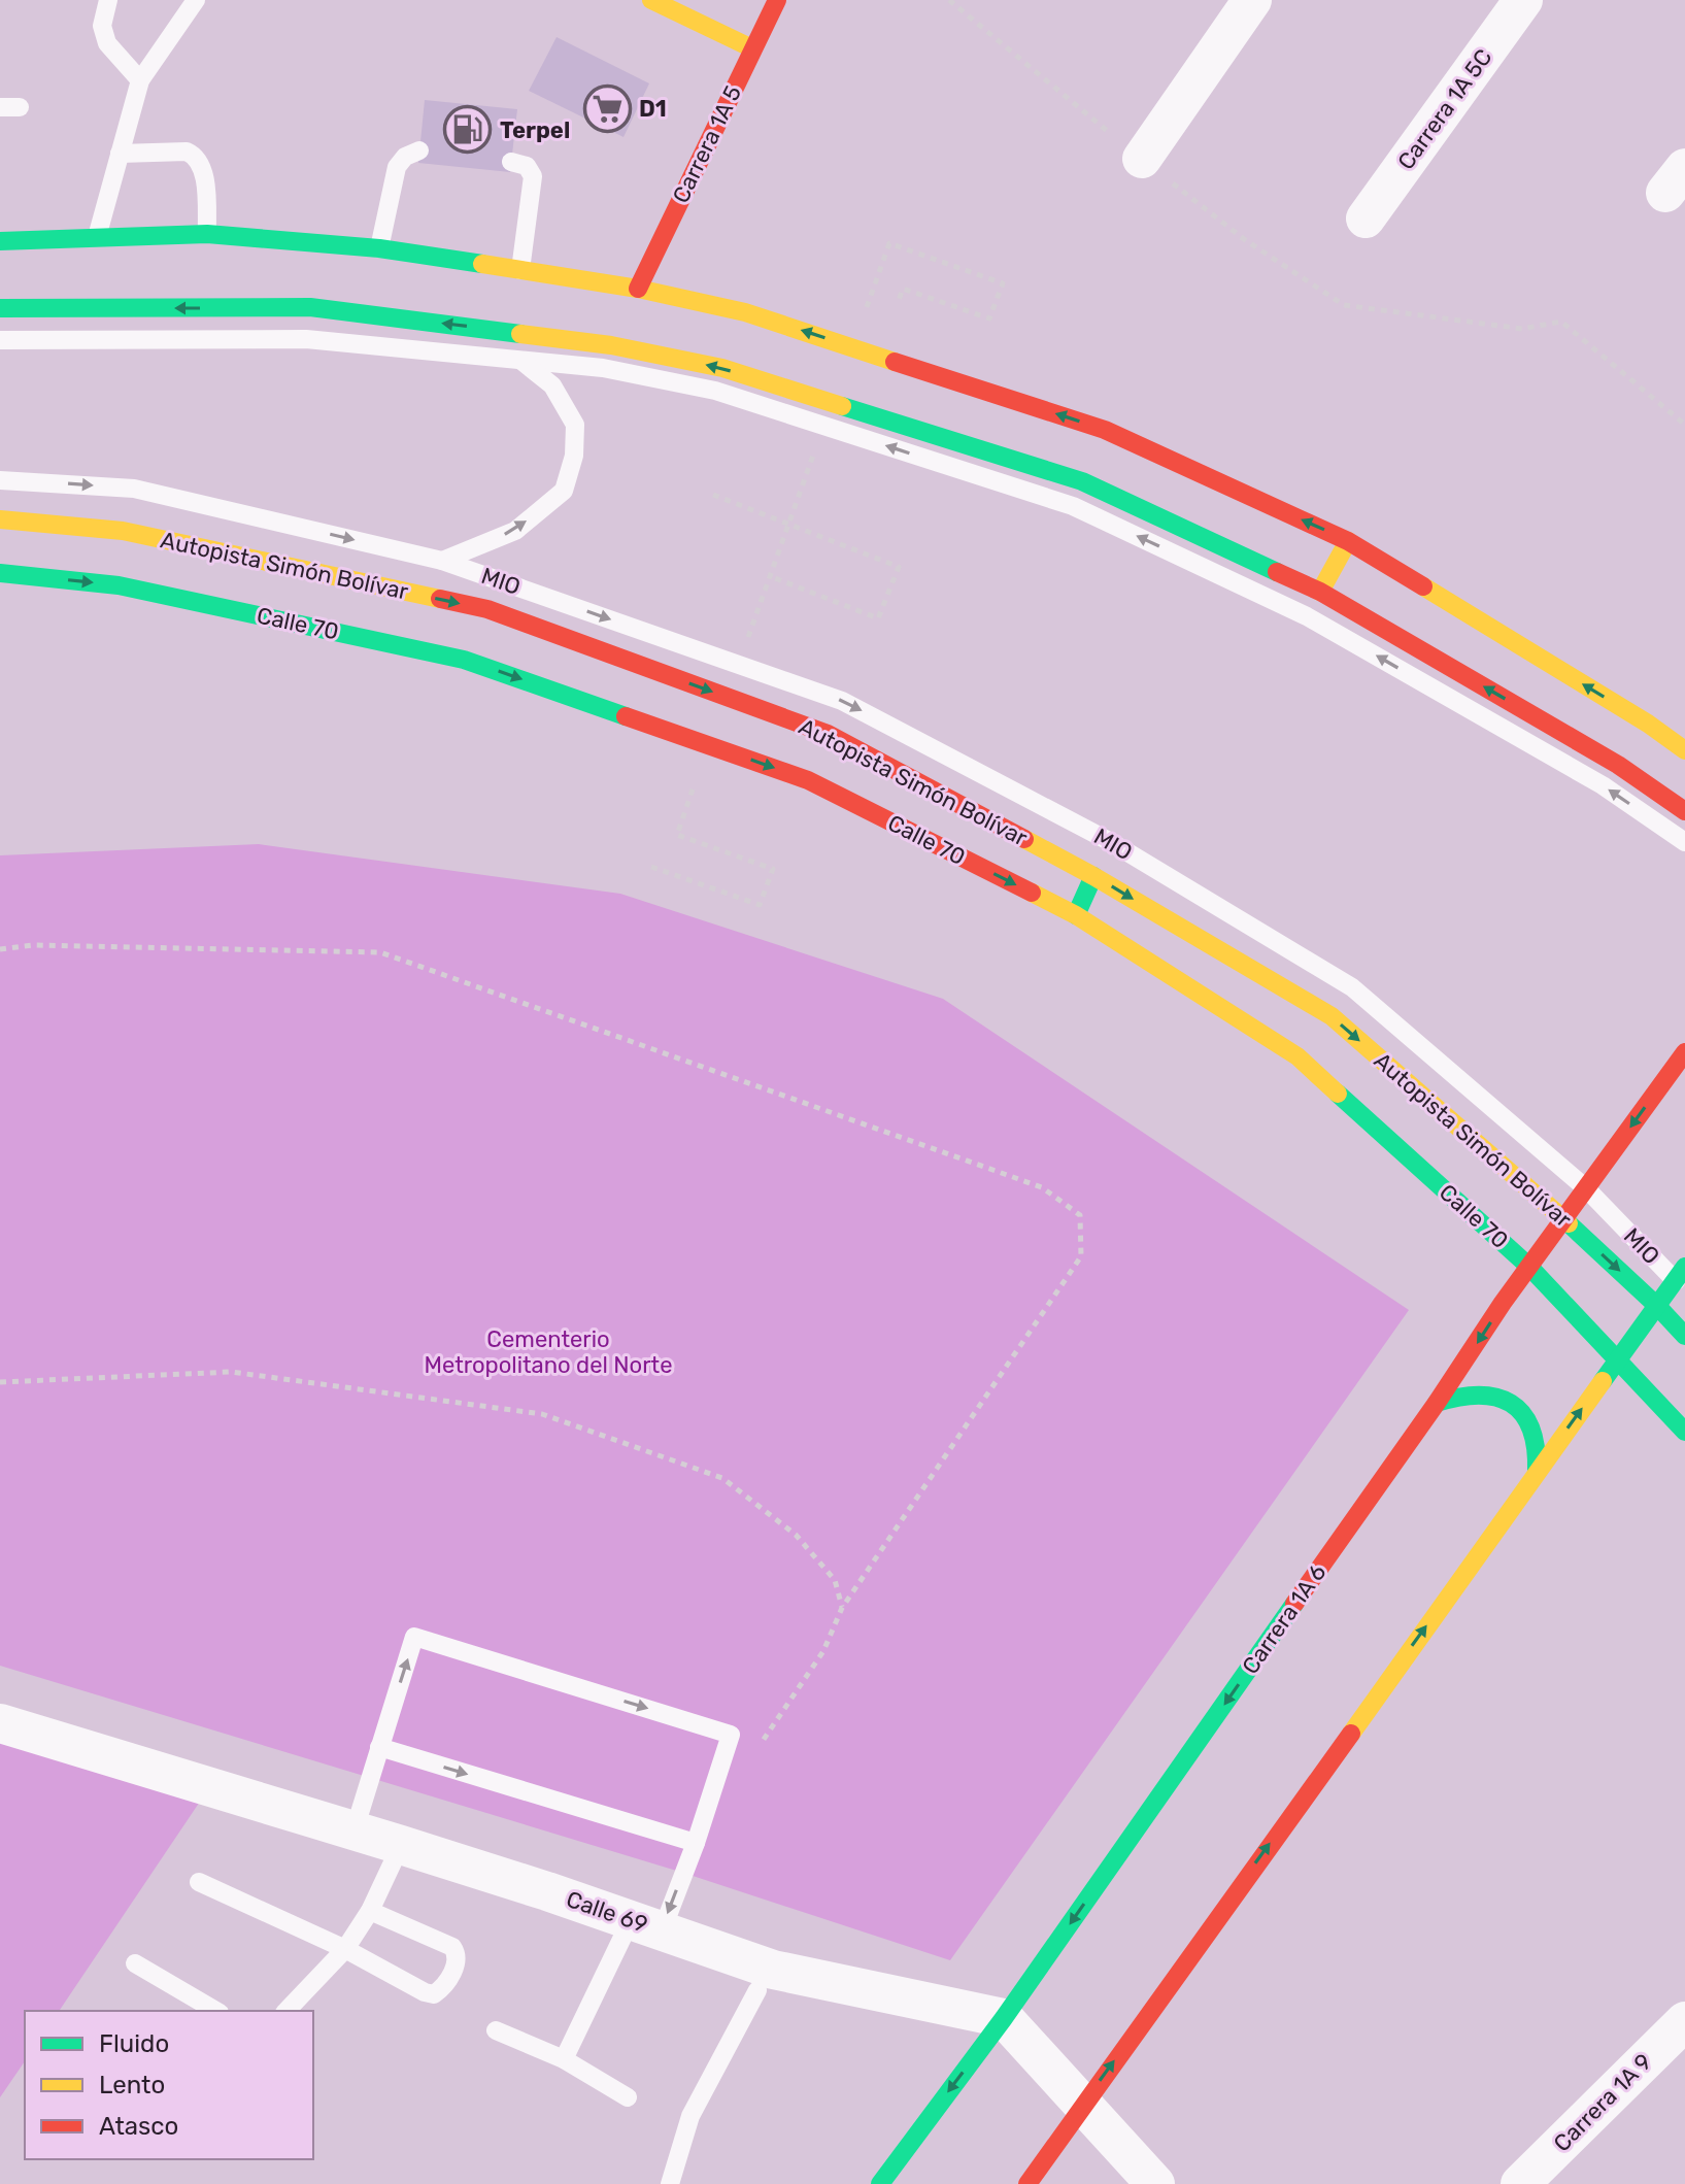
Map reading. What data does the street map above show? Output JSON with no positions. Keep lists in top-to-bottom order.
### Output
{
  "streets": {
    "main road": [
      "Carrera 1A 5",
      "Autopista Simón Bolívar",
      "Calle 70",
      "Carrera 1A 6"
    ],
    "street": ["Carrera 1A 5C", "Calle 69", "Carrera 1A 9"],
    "lane": ["MIO"]
  },
  "crossings": [
    ["Autopista Simón Bolívar", "Carrera 1A 6"],
    ["MIO", "Carrera 1A 6"],
    ["Calle 70", "Carrera 1A 6"],
    ["Carrera 1A 6", "Calle 69"]
  ],
  "one_way": ["Autopista Simón Bolívar", "MIO", "Calle 70"],
  "parks": ["Cementerio Metropolitano del Norte"],
  "places": {
    "supermarket": ["D1"],
    "fuel station": ["Terpel"]
  },
  "legend": ["Fluido", "Lento", "Atasco"]
}
